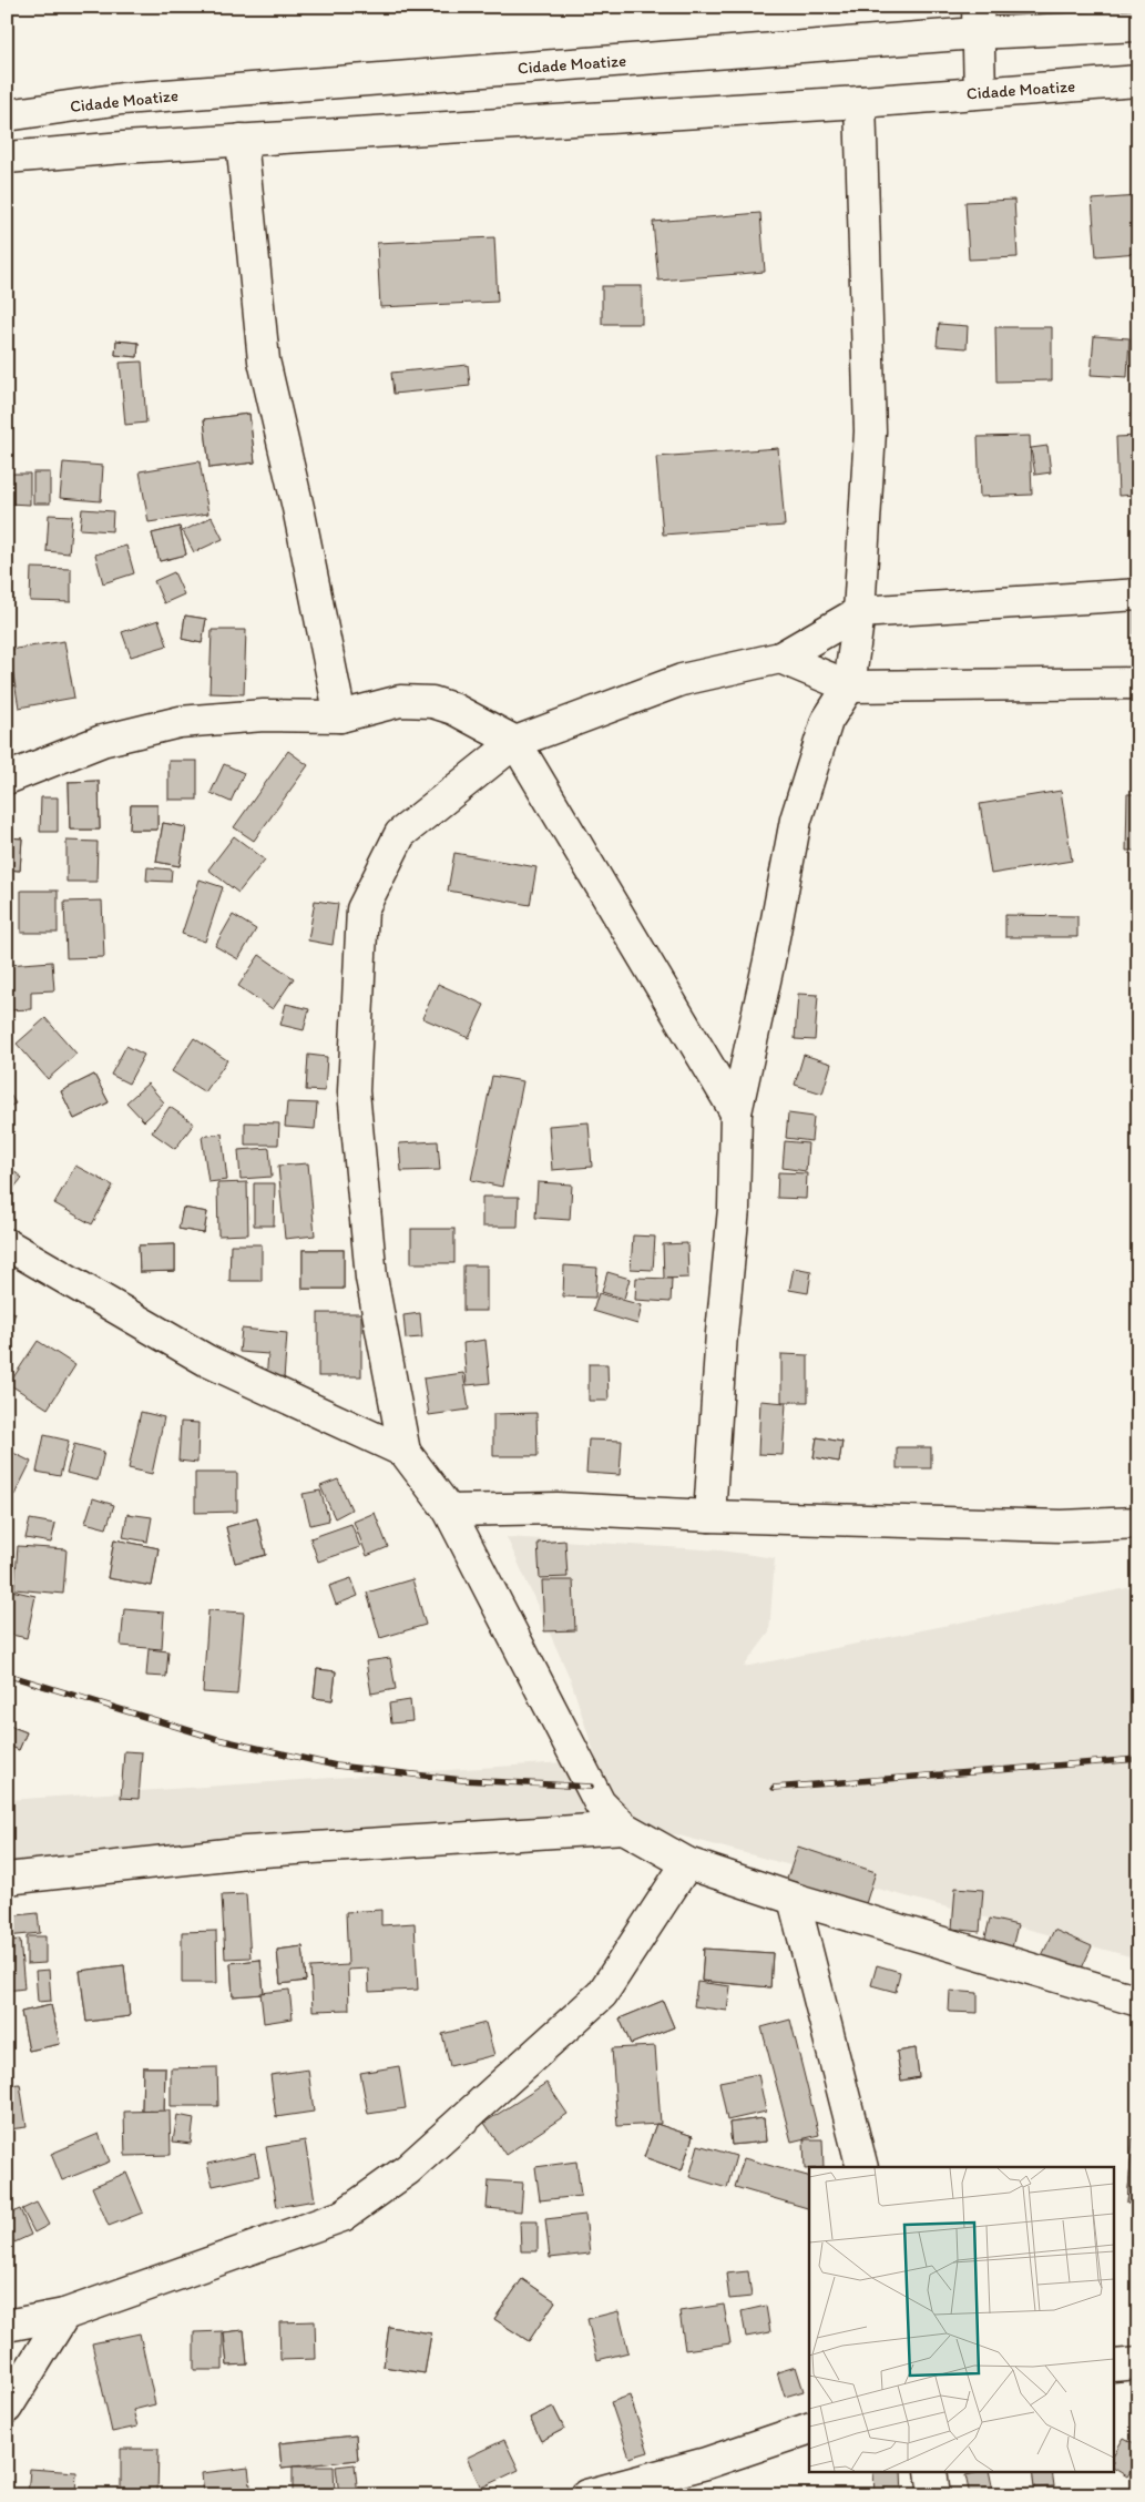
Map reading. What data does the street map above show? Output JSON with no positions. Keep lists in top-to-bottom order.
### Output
{
  "streets": {
    "main road": ["Cidade Moatize"]
  }
}
